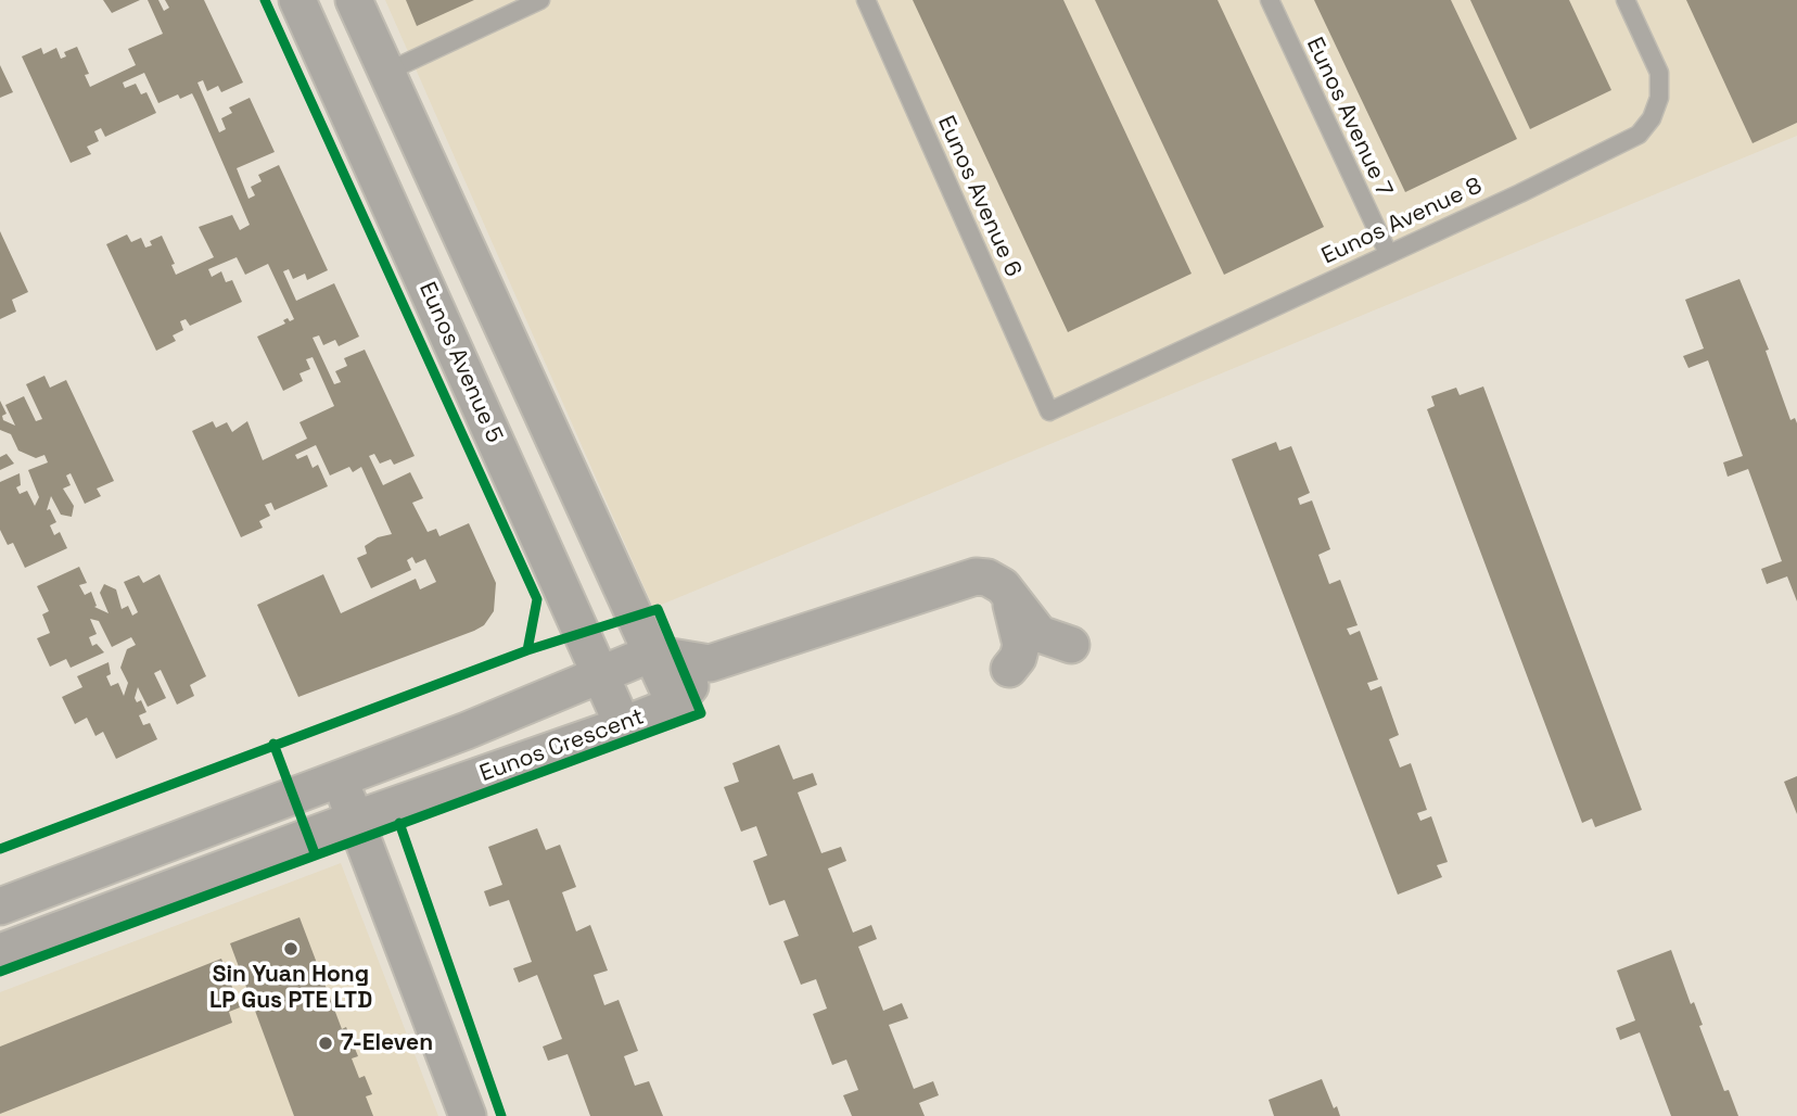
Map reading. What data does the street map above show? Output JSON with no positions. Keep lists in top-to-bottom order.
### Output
{
  "streets": {
    "street": ["Eunos Avenue 5", "Eunos Crescent"],
    "lane": ["Eunos Avenue 7", "Eunos Avenue 6", "Eunos Avenue 8"]
  },
  "crossings": [
    ["Eunos Avenue 7", "Eunos Avenue 8"],
    ["Eunos Avenue 6", "Eunos Avenue 8"],
    ["Eunos Avenue 5", "Eunos Crescent"]
  ],
  "places": ["Sin Yuan Hong LP Gus PTE LTD", "7-Eleven"]
}
